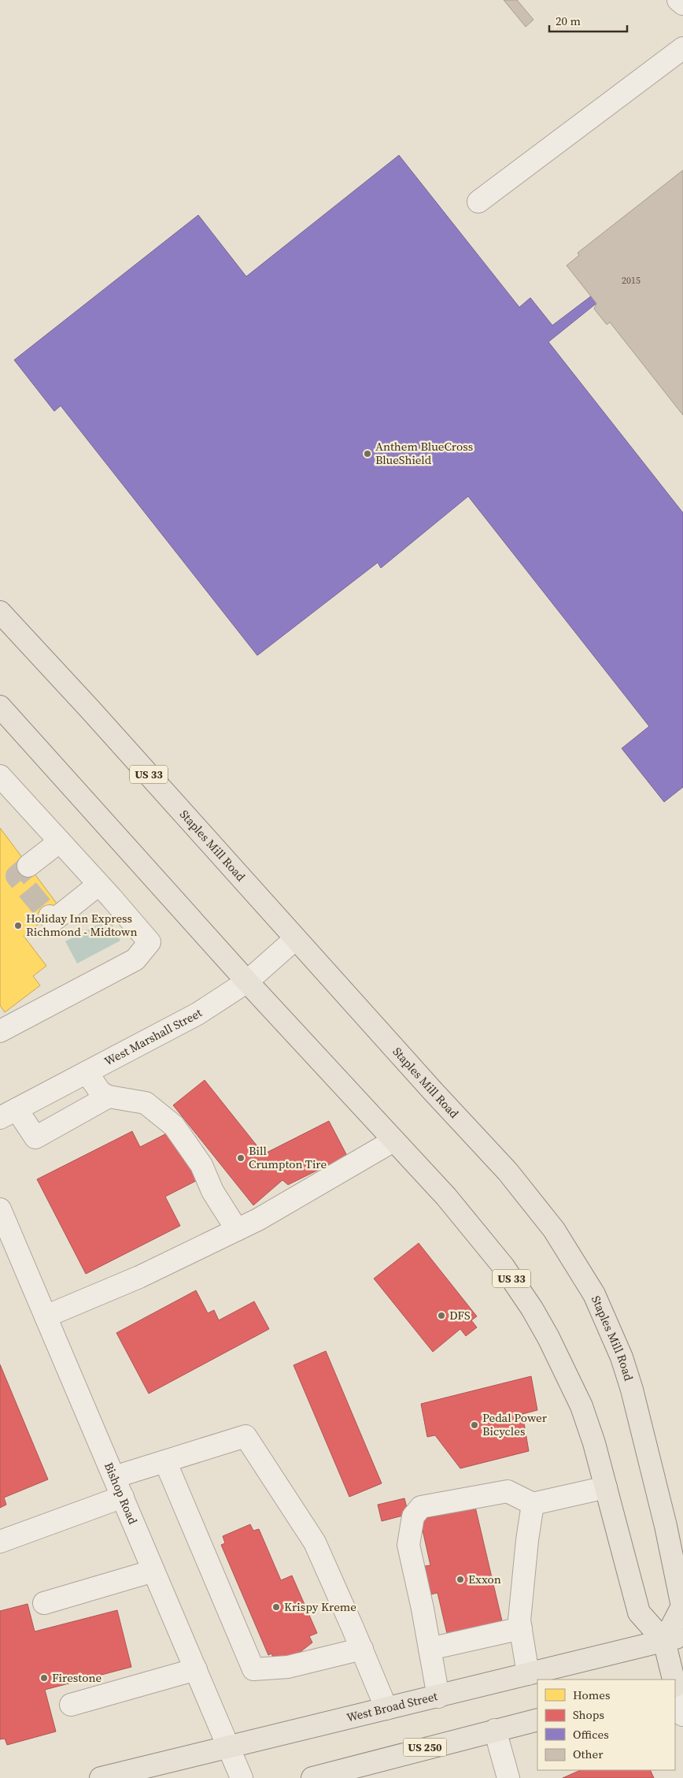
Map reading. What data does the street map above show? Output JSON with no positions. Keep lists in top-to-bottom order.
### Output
{
  "streets": {
    "main road": [
      "US 33",
      "Staples Mill Road",
      "West Broad Street",
      "US 250"
    ],
    "street": ["West Marshall Street", "Bishop Road"]
  },
  "crossings": [
    ["US 33", "Staples Mill Road"],
    ["US 33", "West Marshall Street"],
    ["US 33", "West Broad Street"],
    ["Staples Mill Road", "West Marshall Street"],
    ["Staples Mill Road", "West Broad Street"],
    ["Bishop Road", "West Broad Street"]
  ],
  "places": [
    "Anthem BlueCross BlueShield",
    "Holiday Inn Express Richmond - Midtown",
    "Bill Crumpton Tire",
    "DFS",
    "Pedal Power Bicycles",
    "Exxon",
    "Krispy Kreme",
    "Firestone"
  ],
  "house_numbers": ["2015"],
  "legend": [
    "Homes",
    "Shops",
    "Offices",
    "Other"
  ],
  "scale_bar": "20 m"
}
